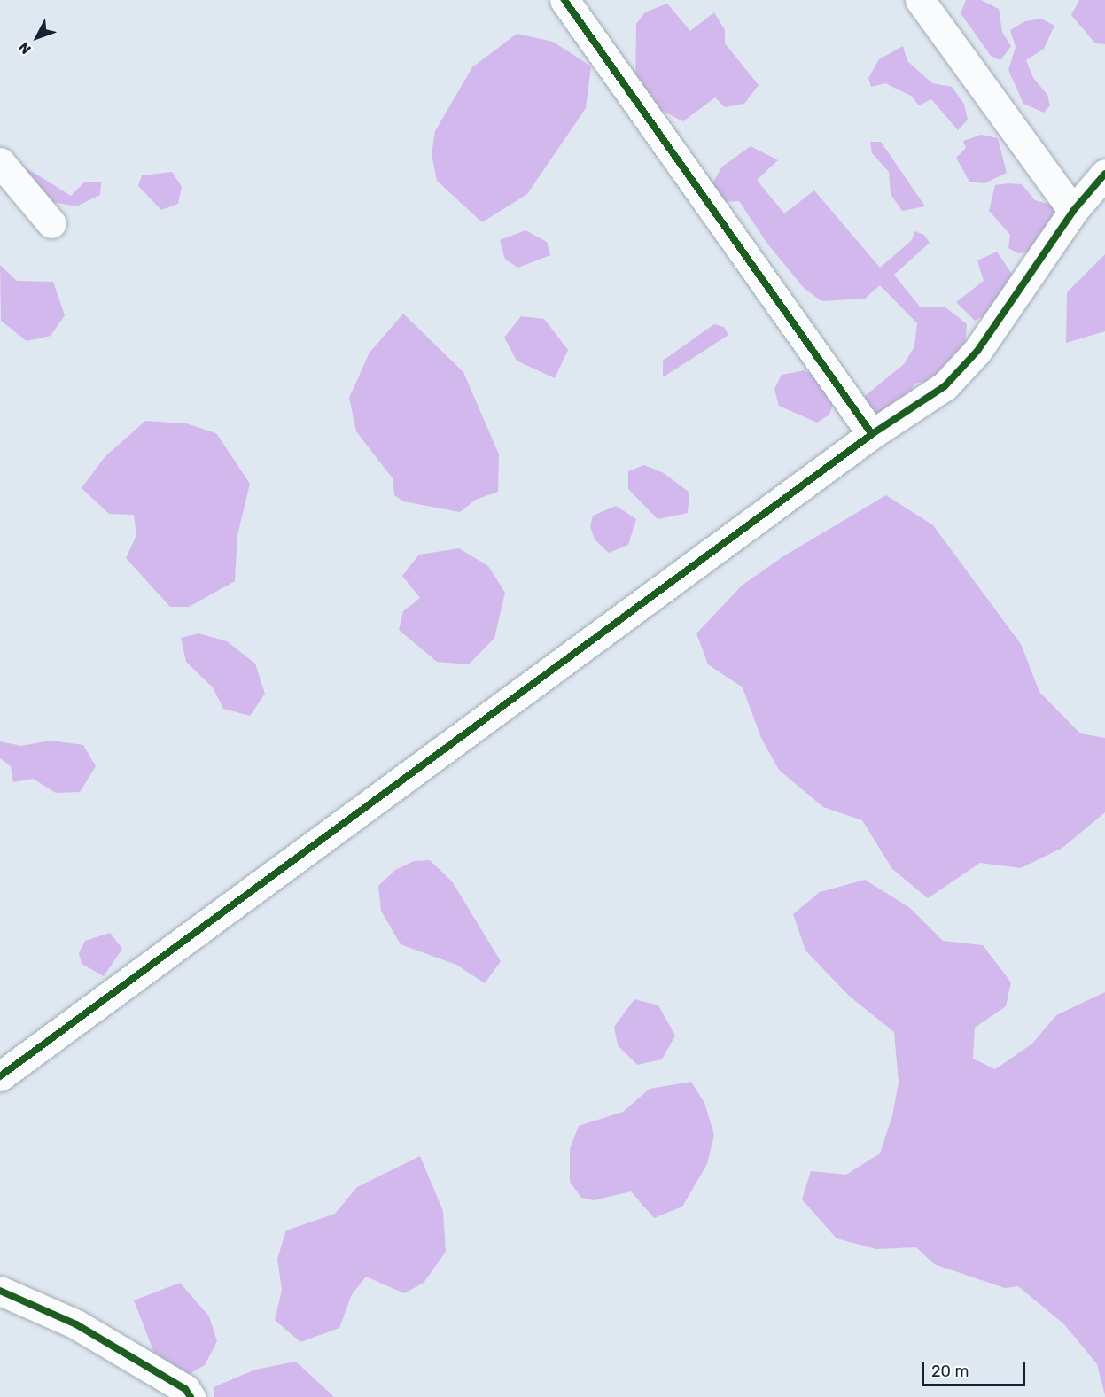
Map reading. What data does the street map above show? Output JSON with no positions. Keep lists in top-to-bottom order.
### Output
{
  "scale_bar": "20 m",
  "north": "bottom left"
}
